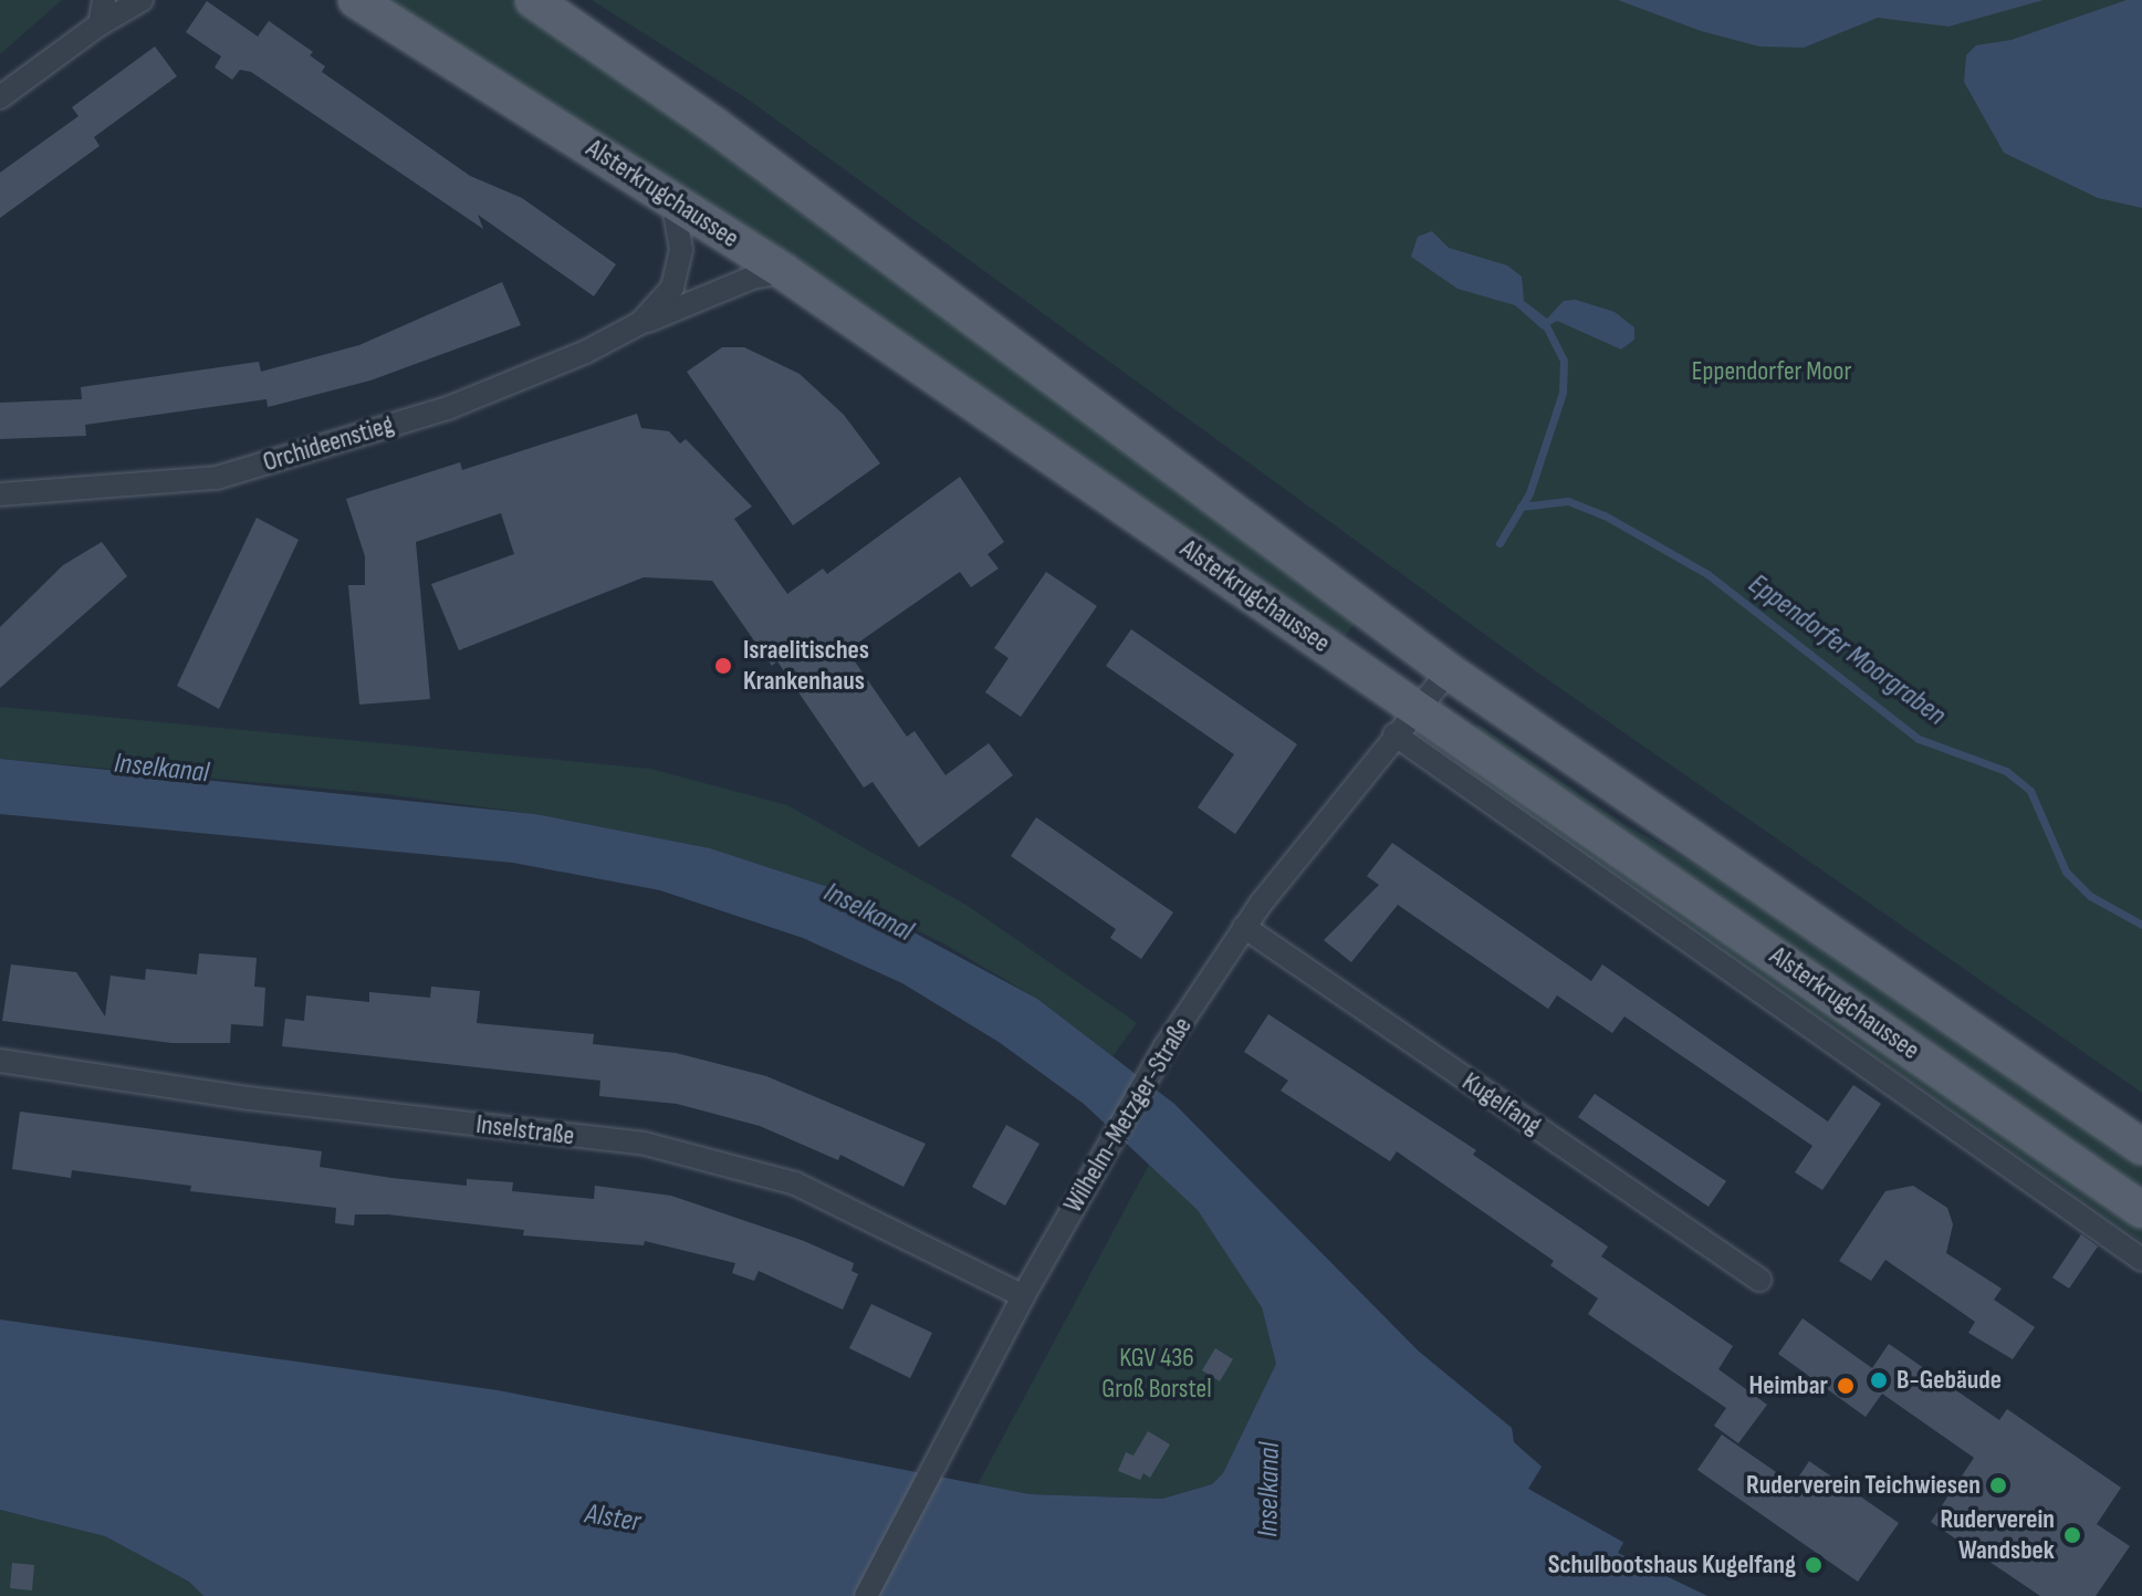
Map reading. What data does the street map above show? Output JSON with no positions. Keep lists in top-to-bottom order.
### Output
{
  "streets": {
    "main road": ["Alsterkrugchaussee"],
    "street": [
      "Orchideenstieg",
      "Kugelfang",
      "Wilhelm-Metzger-Straße",
      "Inselstraße"
    ]
  },
  "crossings": [
    ["Alsterkrugchaussee", "Orchideenstieg"],
    ["Alsterkrugchaussee", "Wilhelm-Metzger-Straße"],
    ["Kugelfang", "Wilhelm-Metzger-Straße"],
    ["Wilhelm-Metzger-Straße", "Inselstraße"]
  ],
  "water": ["Eppendorfer Moorgraben", "Inselkanal", "Alster"],
  "parks": ["Eppendorfer Moor", "KGV 436 Groß Borstel"],
  "places": [
    "Israelitisches Krankenhaus",
    "B-Gebäude",
    "Heimbar",
    "Ruderverein Teichwiesen",
    "Ruderverein Wandsbek",
    "Schulbootshaus Kugelfang"
  ]
}
